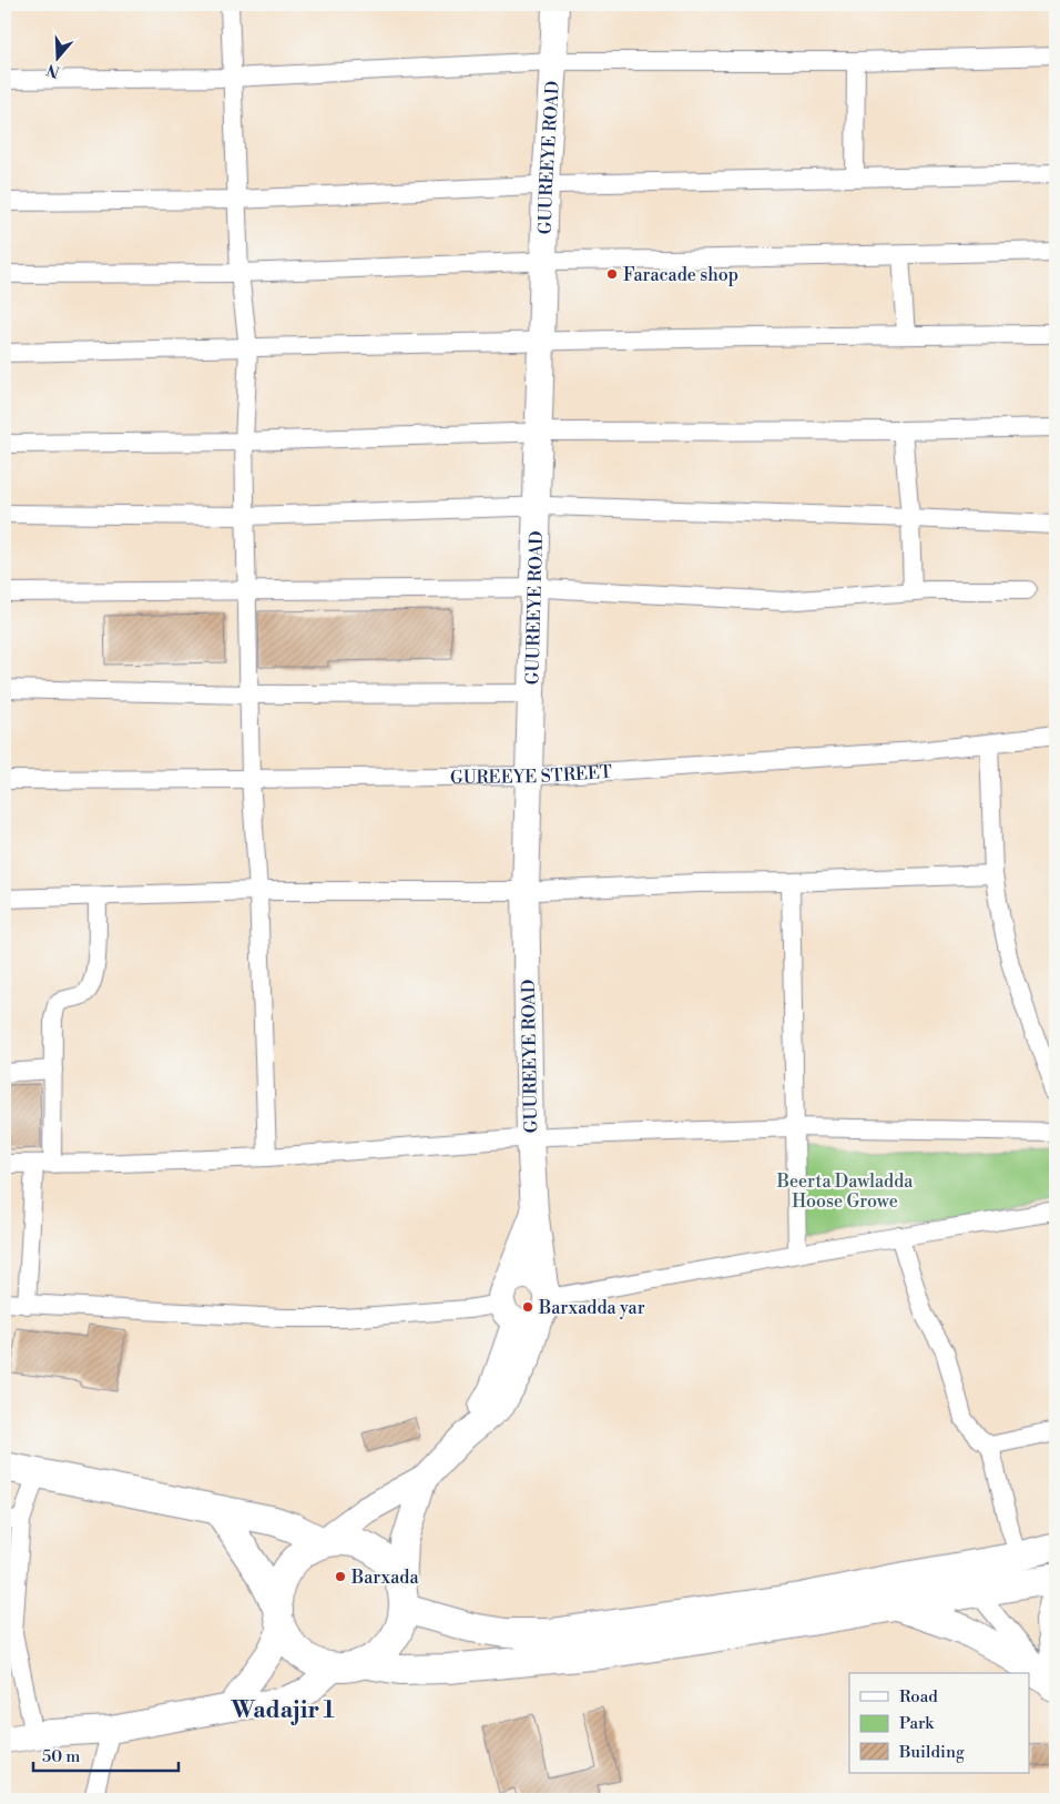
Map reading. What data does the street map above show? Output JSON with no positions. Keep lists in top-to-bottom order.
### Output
{
  "streets": {
    "street": ["GUUREEYE ROAD", "GUREEYE STREET"]
  },
  "crossings": [
    ["GUUREEYE ROAD", "GUREEYE STREET"]
  ],
  "districts": ["Wadajir 1"],
  "parks": ["Beerta Dawladda Hoose Growe"],
  "places": ["Faracade shop", "Barxadda yar", "Barxada"],
  "legend": ["Road", "Park", "Building"],
  "scale_bar": "50 m",
  "north": "bottom"
}
